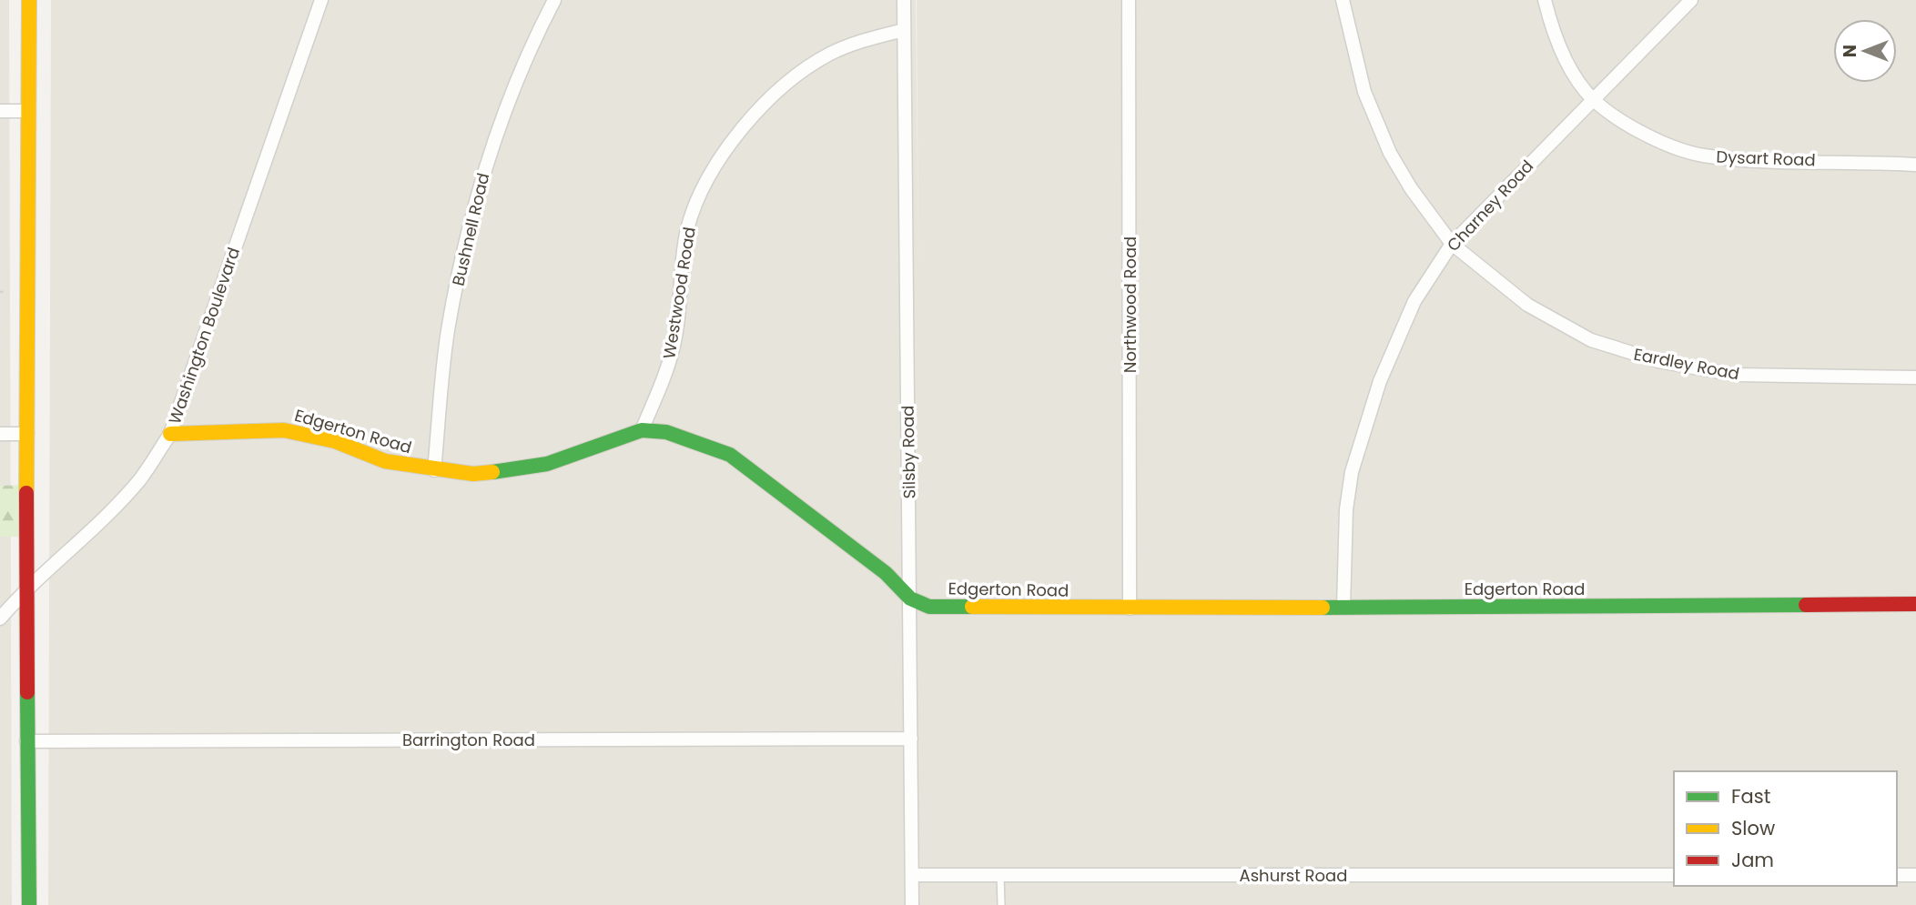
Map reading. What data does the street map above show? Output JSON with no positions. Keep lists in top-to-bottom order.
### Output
{
  "streets": {
    "street": [
      "Dysart Road",
      "Charney Road",
      "Bushnell Road",
      "Westwood Road",
      "Northwood Road",
      "Washington Boulevard",
      "Eardley Road",
      "Edgerton Road",
      "Silsby Road",
      "Barrington Road",
      "Ashurst Road"
    ]
  },
  "crossings": [
    ["Dysart Road", "Charney Road"],
    ["Charney Road", "Eardley Road"],
    ["Charney Road", "Edgerton Road"],
    ["Bushnell Road", "Edgerton Road"],
    ["Westwood Road", "Edgerton Road"],
    ["Westwood Road", "Silsby Road"],
    ["Northwood Road", "Edgerton Road"],
    ["Washington Boulevard", "Edgerton Road"],
    ["Edgerton Road", "Silsby Road"],
    ["Silsby Road", "Barrington Road"],
    ["Silsby Road", "Ashurst Road"]
  ],
  "legend": ["Fast", "Slow", "Jam"],
  "north": "left"
}
